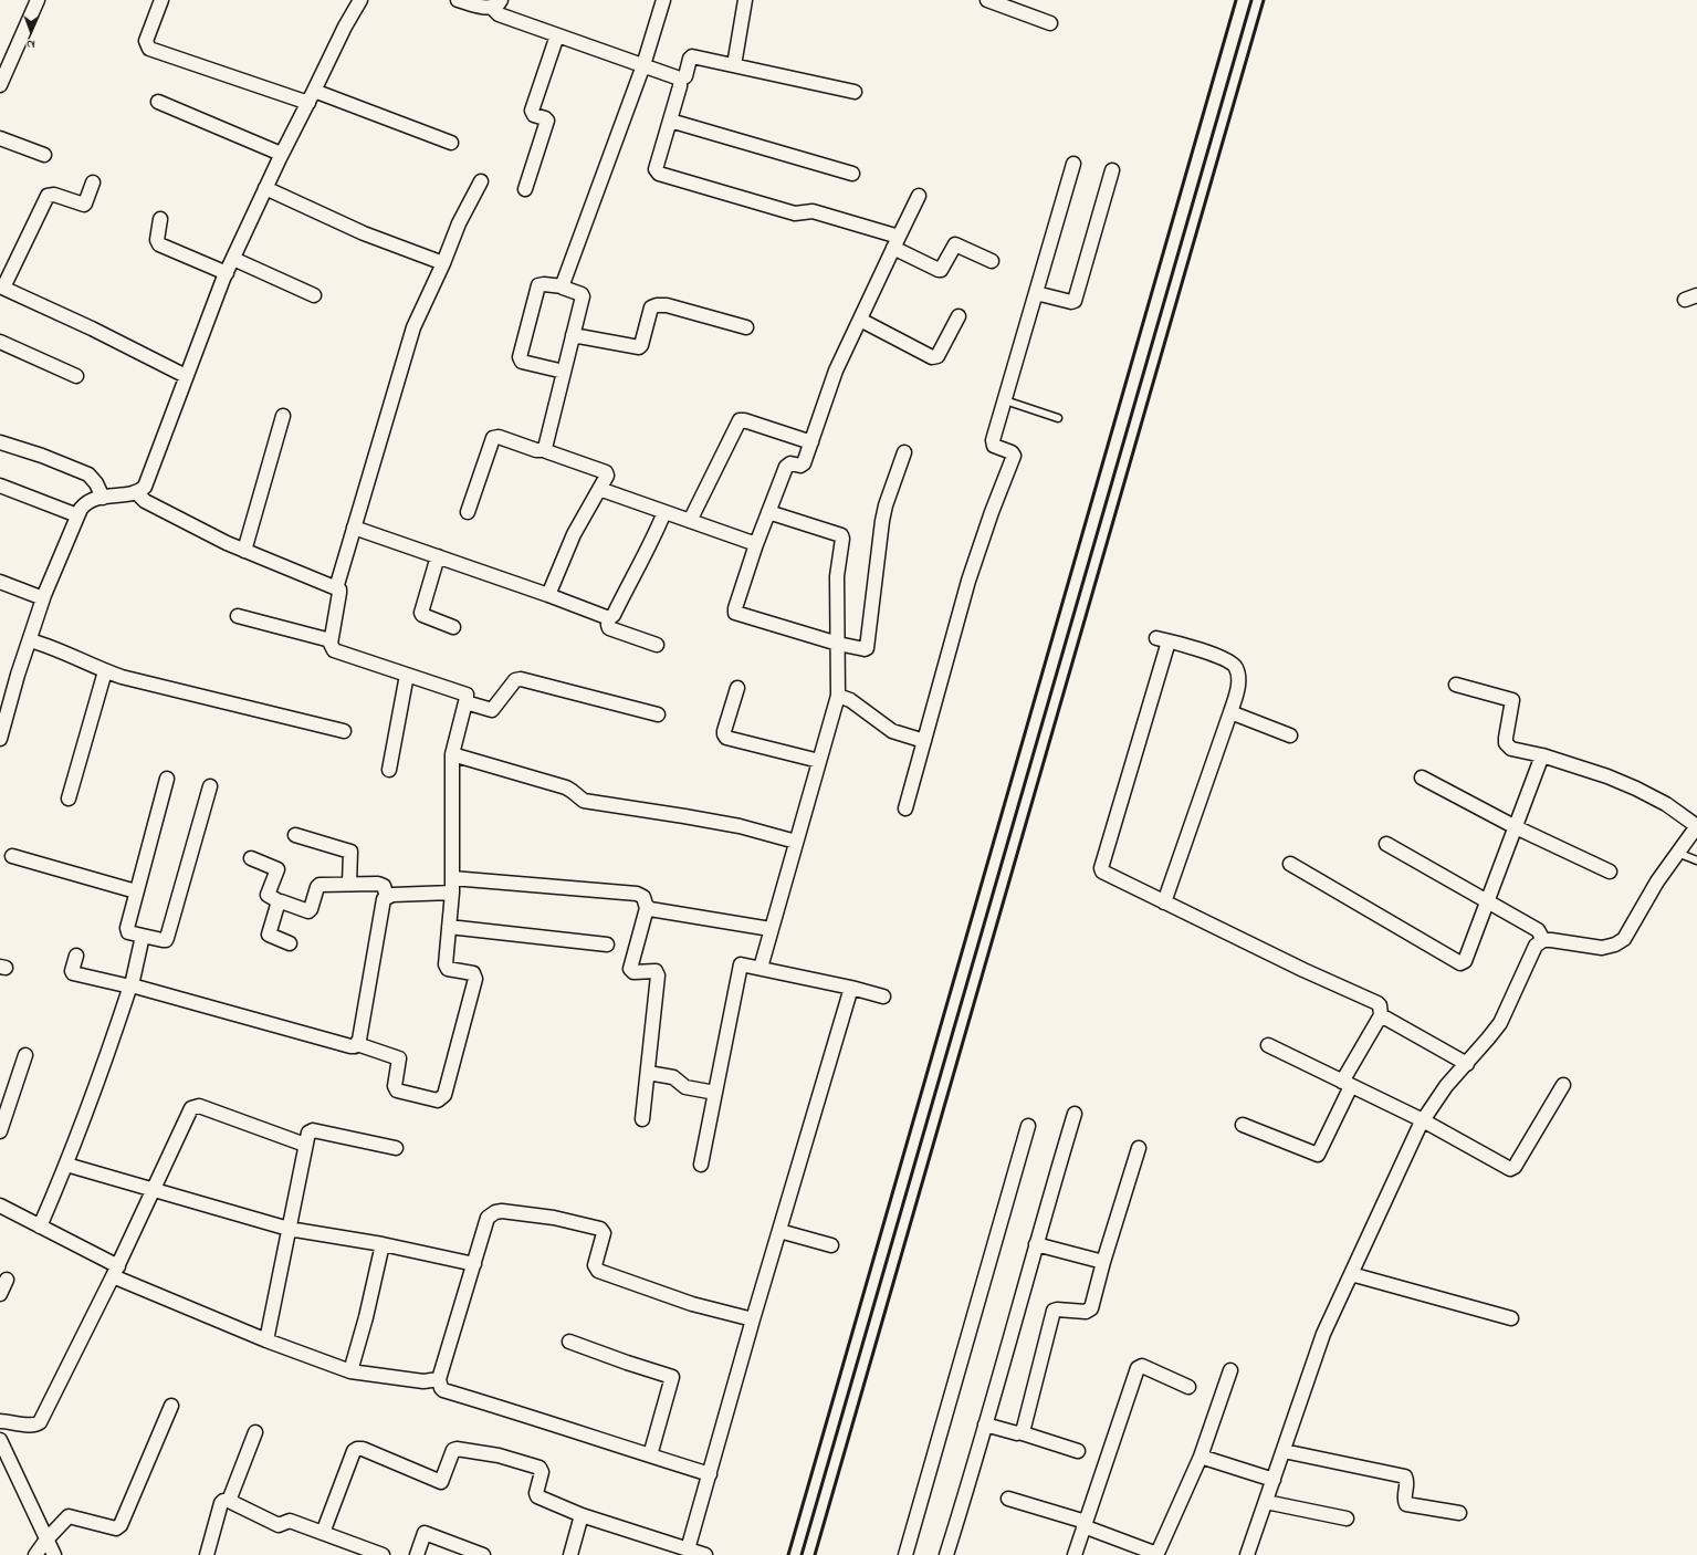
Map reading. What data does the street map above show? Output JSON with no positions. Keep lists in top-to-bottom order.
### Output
{
  "north": "bottom"
}
